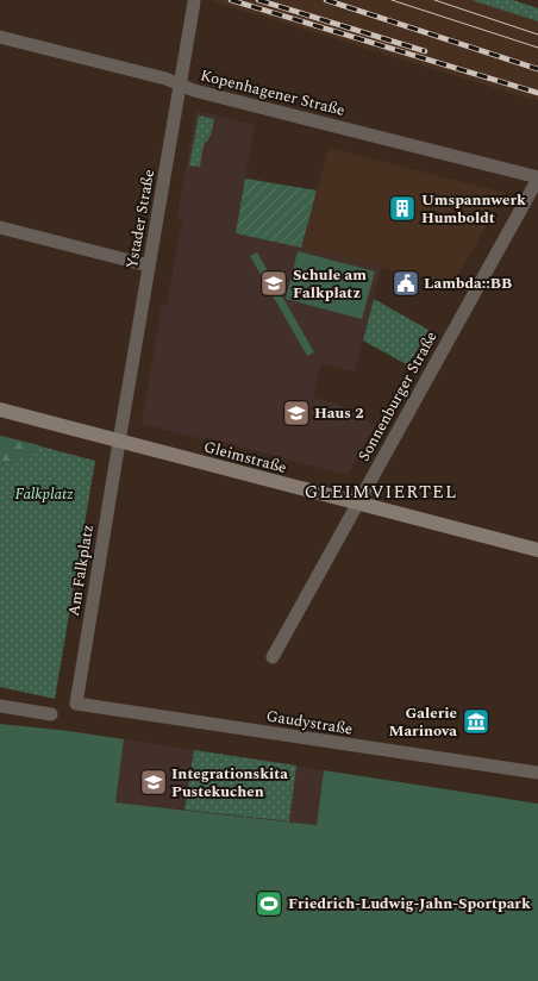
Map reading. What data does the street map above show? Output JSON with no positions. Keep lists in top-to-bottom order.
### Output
{
  "streets": {
    "street": [
      "Kopenhagener Straße",
      "Ystader Straße",
      "Sonnenburger Straße",
      "Gleimstraße",
      "Am Falkplatz",
      "Gaudystraße"
    ]
  },
  "crossings": [
    ["Kopenhagener Straße", "Ystader Straße"],
    ["Kopenhagener Straße", "Sonnenburger Straße"],
    ["Ystader Straße", "Gleimstraße"],
    ["Ystader Straße", "Am Falkplatz"],
    ["Sonnenburger Straße", "Gleimstraße"],
    ["Gleimstraße", "Am Falkplatz"],
    ["Am Falkplatz", "Gaudystraße"]
  ],
  "districts": ["GLEIMVIERTEL"],
  "parks": ["Falkplatz"],
  "places": {
    "building": ["Umspannwerk Humboldt"],
    "school or university": ["Schule am Falkplatz", "Haus 2", "Integrationskita Pustekuchen"],
    "public building": ["Lambda::BB"],
    "museum": ["Galerie Marinova"],
    "sports": ["Friedrich-Ludwig-Jahn-Sportpark"]
  }
}
